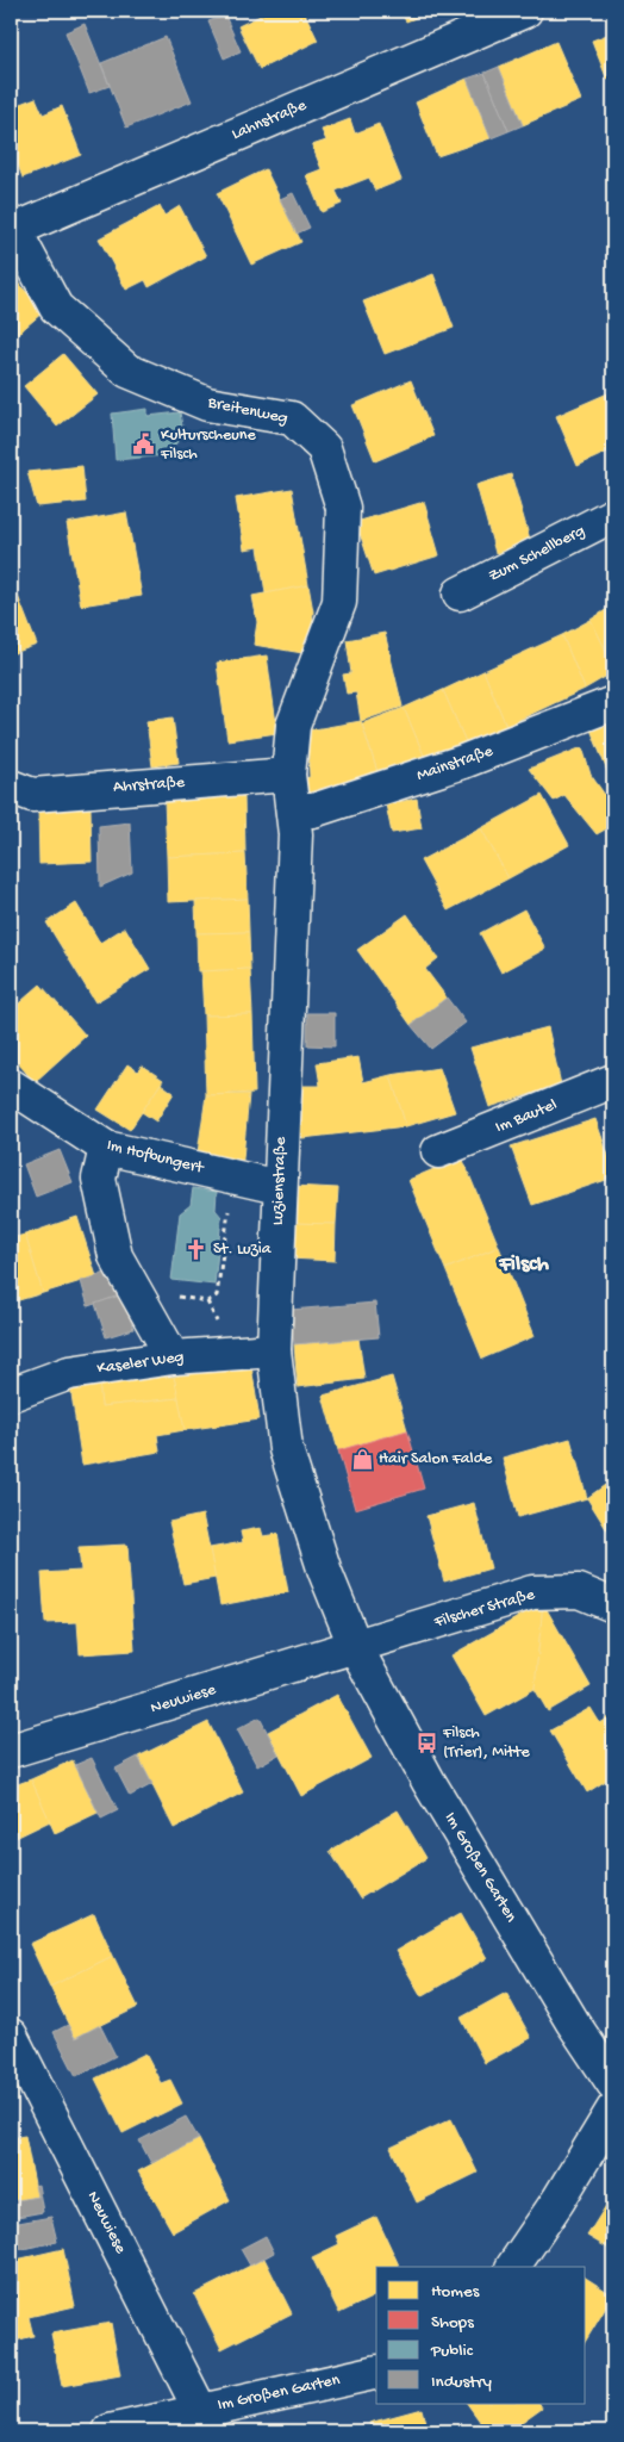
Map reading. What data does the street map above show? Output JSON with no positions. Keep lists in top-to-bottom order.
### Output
{
  "streets": {
    "street": [
      "Lahnstraße",
      "Breitenweg",
      "Zum Schellberg",
      "Mainstraße",
      "Ahrstraße",
      "Im Bautel",
      "Im Hofbungert",
      "Luzienstraße",
      "Kaseler Weg",
      "Filscher Straße",
      "Neuwiese",
      "Im Großen Garten"
    ]
  },
  "crossings": [
    ["Lahnstraße", "Breitenweg"],
    ["Breitenweg", "Ahrstraße"],
    ["Breitenweg", "Luzienstraße"],
    ["Mainstraße", "Luzienstraße"],
    ["Ahrstraße", "Luzienstraße"],
    ["Im Hofbungert", "Luzienstraße"],
    ["Luzienstraße", "Kaseler Weg"],
    ["Luzienstraße", "Filscher Straße"],
    ["Luzienstraße", "Neuwiese"],
    ["Luzienstraße", "Im Großen Garten"],
    ["Filscher Straße", "Neuwiese"],
    ["Filscher Straße", "Im Großen Garten"],
    ["Neuwiese", "Im Großen Garten"]
  ],
  "districts": ["Filsch"],
  "places": {
    "public building": ["Kulturscheune Filsch"],
    "church": ["St. Luzia"],
    "shop": ["Hair Salon Falde"],
    "bus stop": ["Filsch (Trier), Mitte"]
  },
  "legend": [
    "Homes",
    "Shops",
    "Public",
    "Industry"
  ]
}
